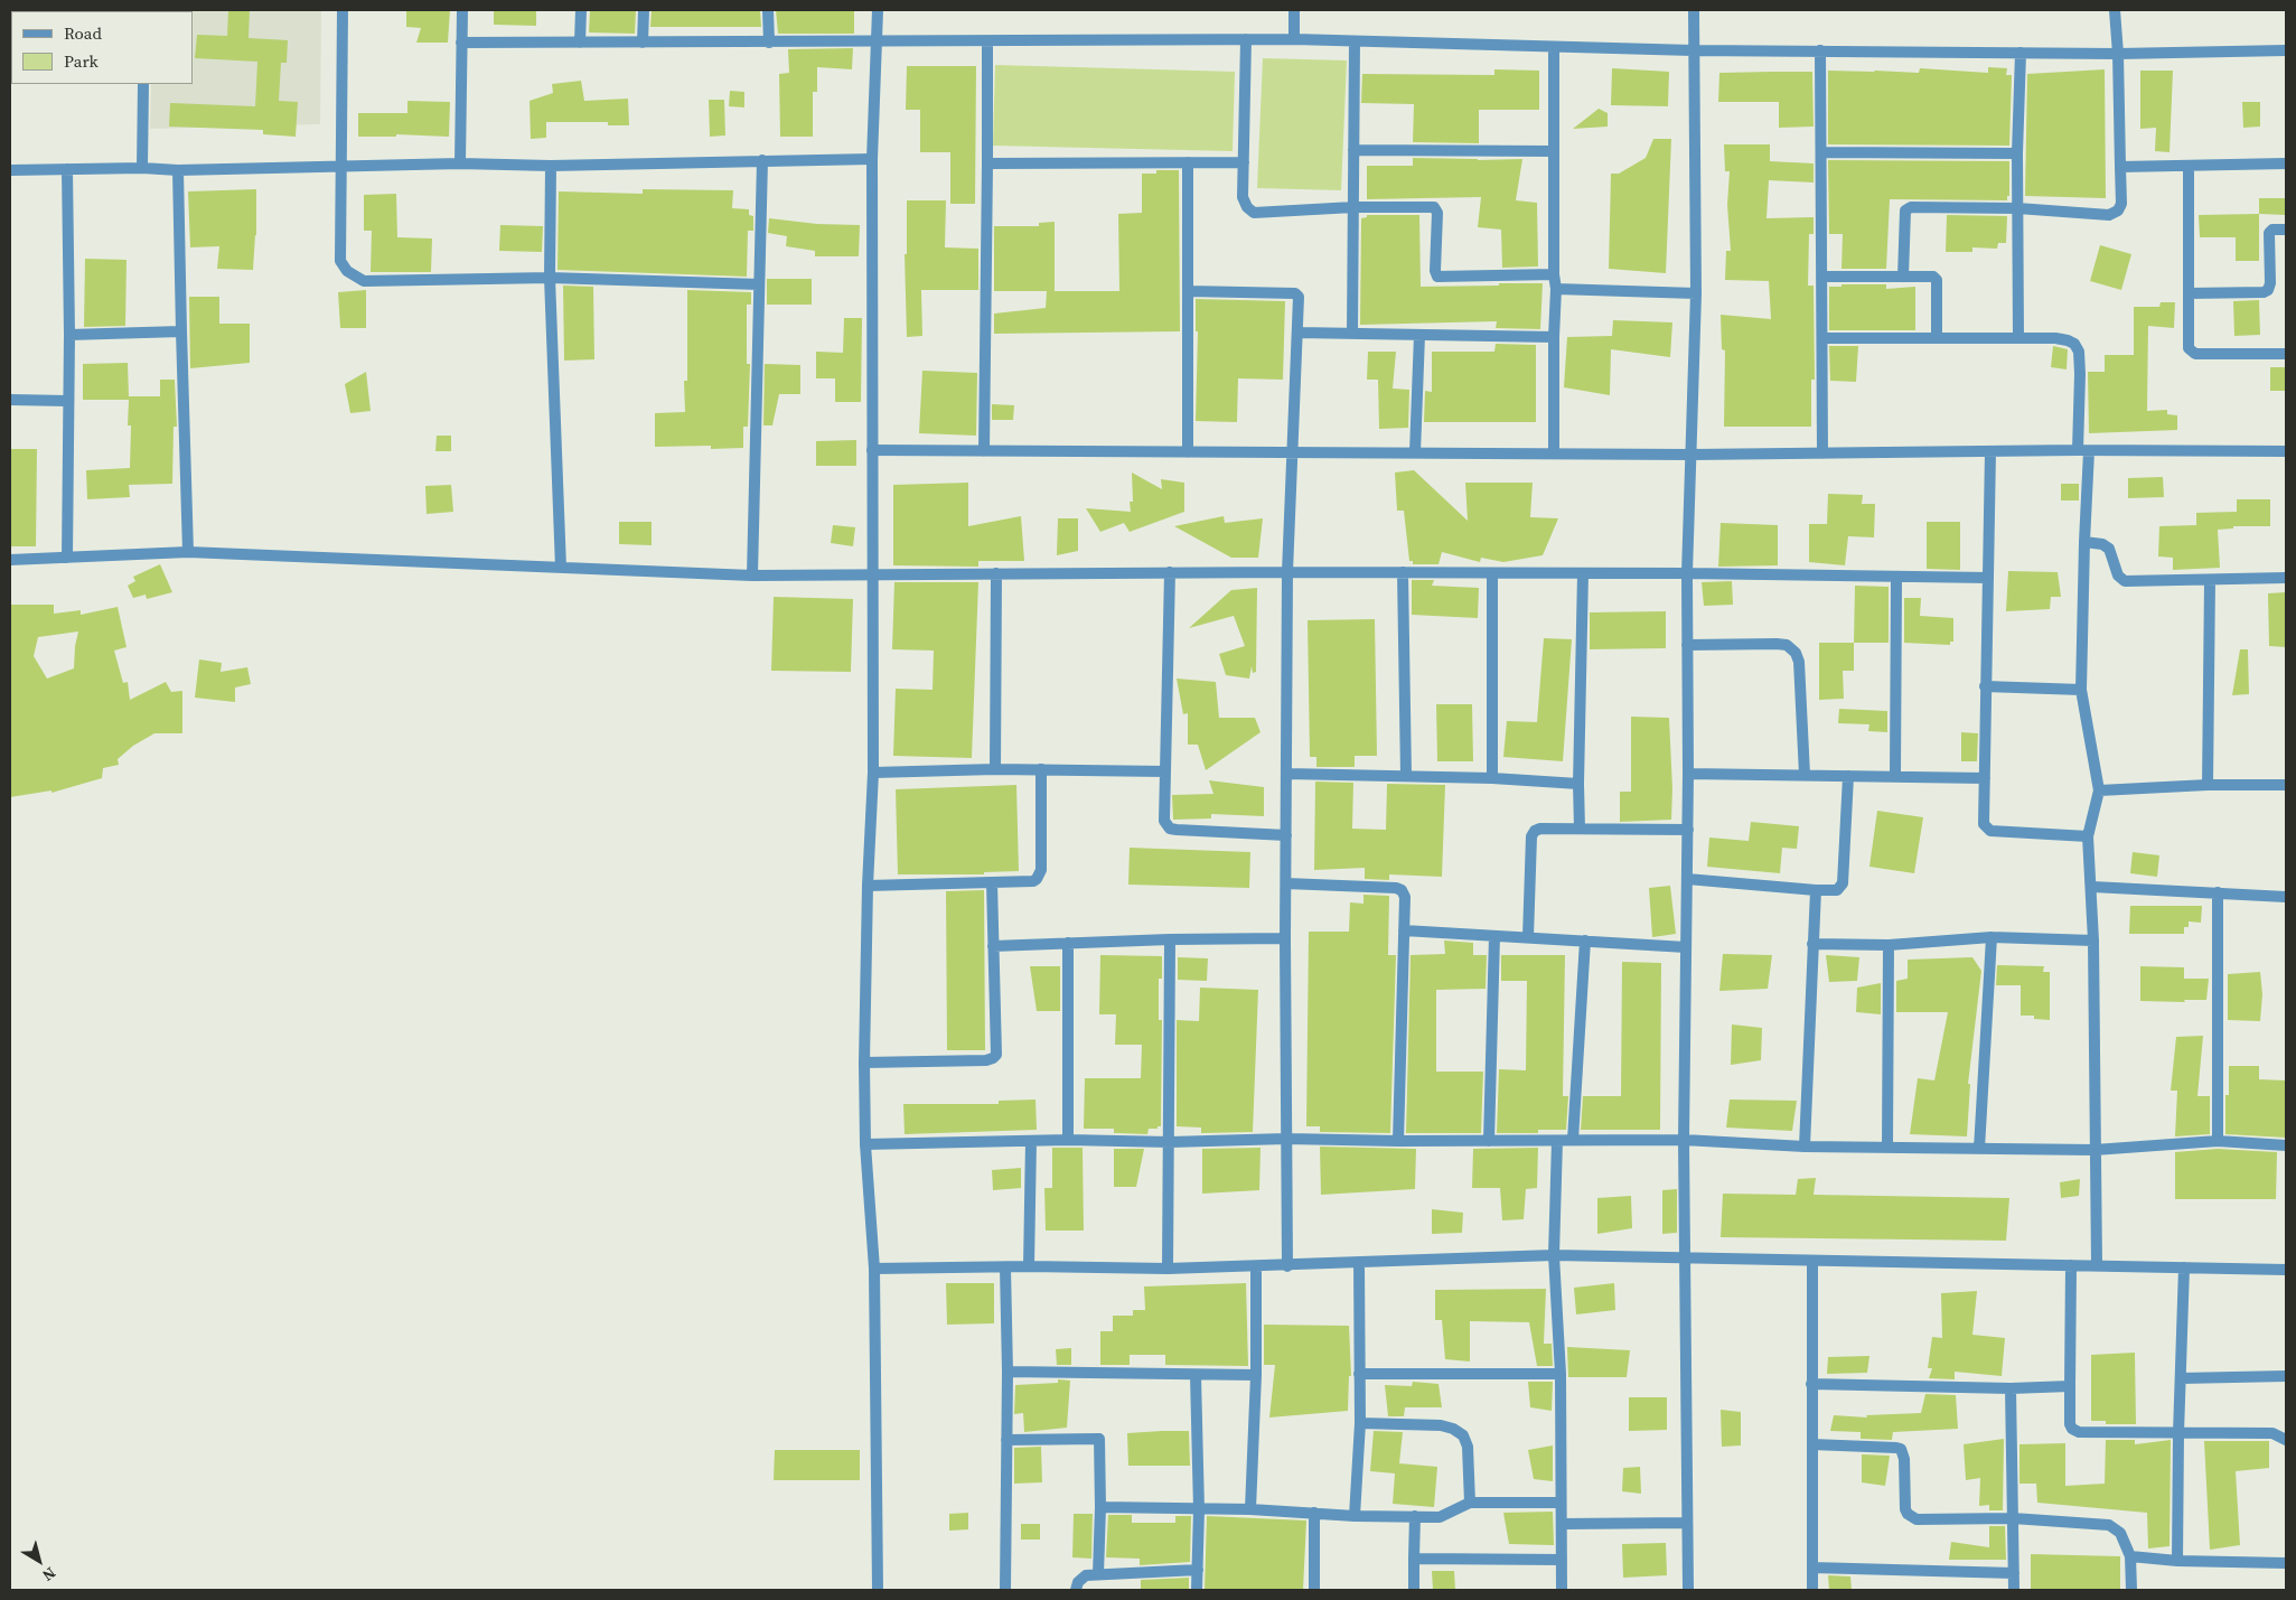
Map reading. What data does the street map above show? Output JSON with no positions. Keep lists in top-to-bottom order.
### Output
{
  "legend": ["Road", "Park"],
  "north": "bottom right"
}
